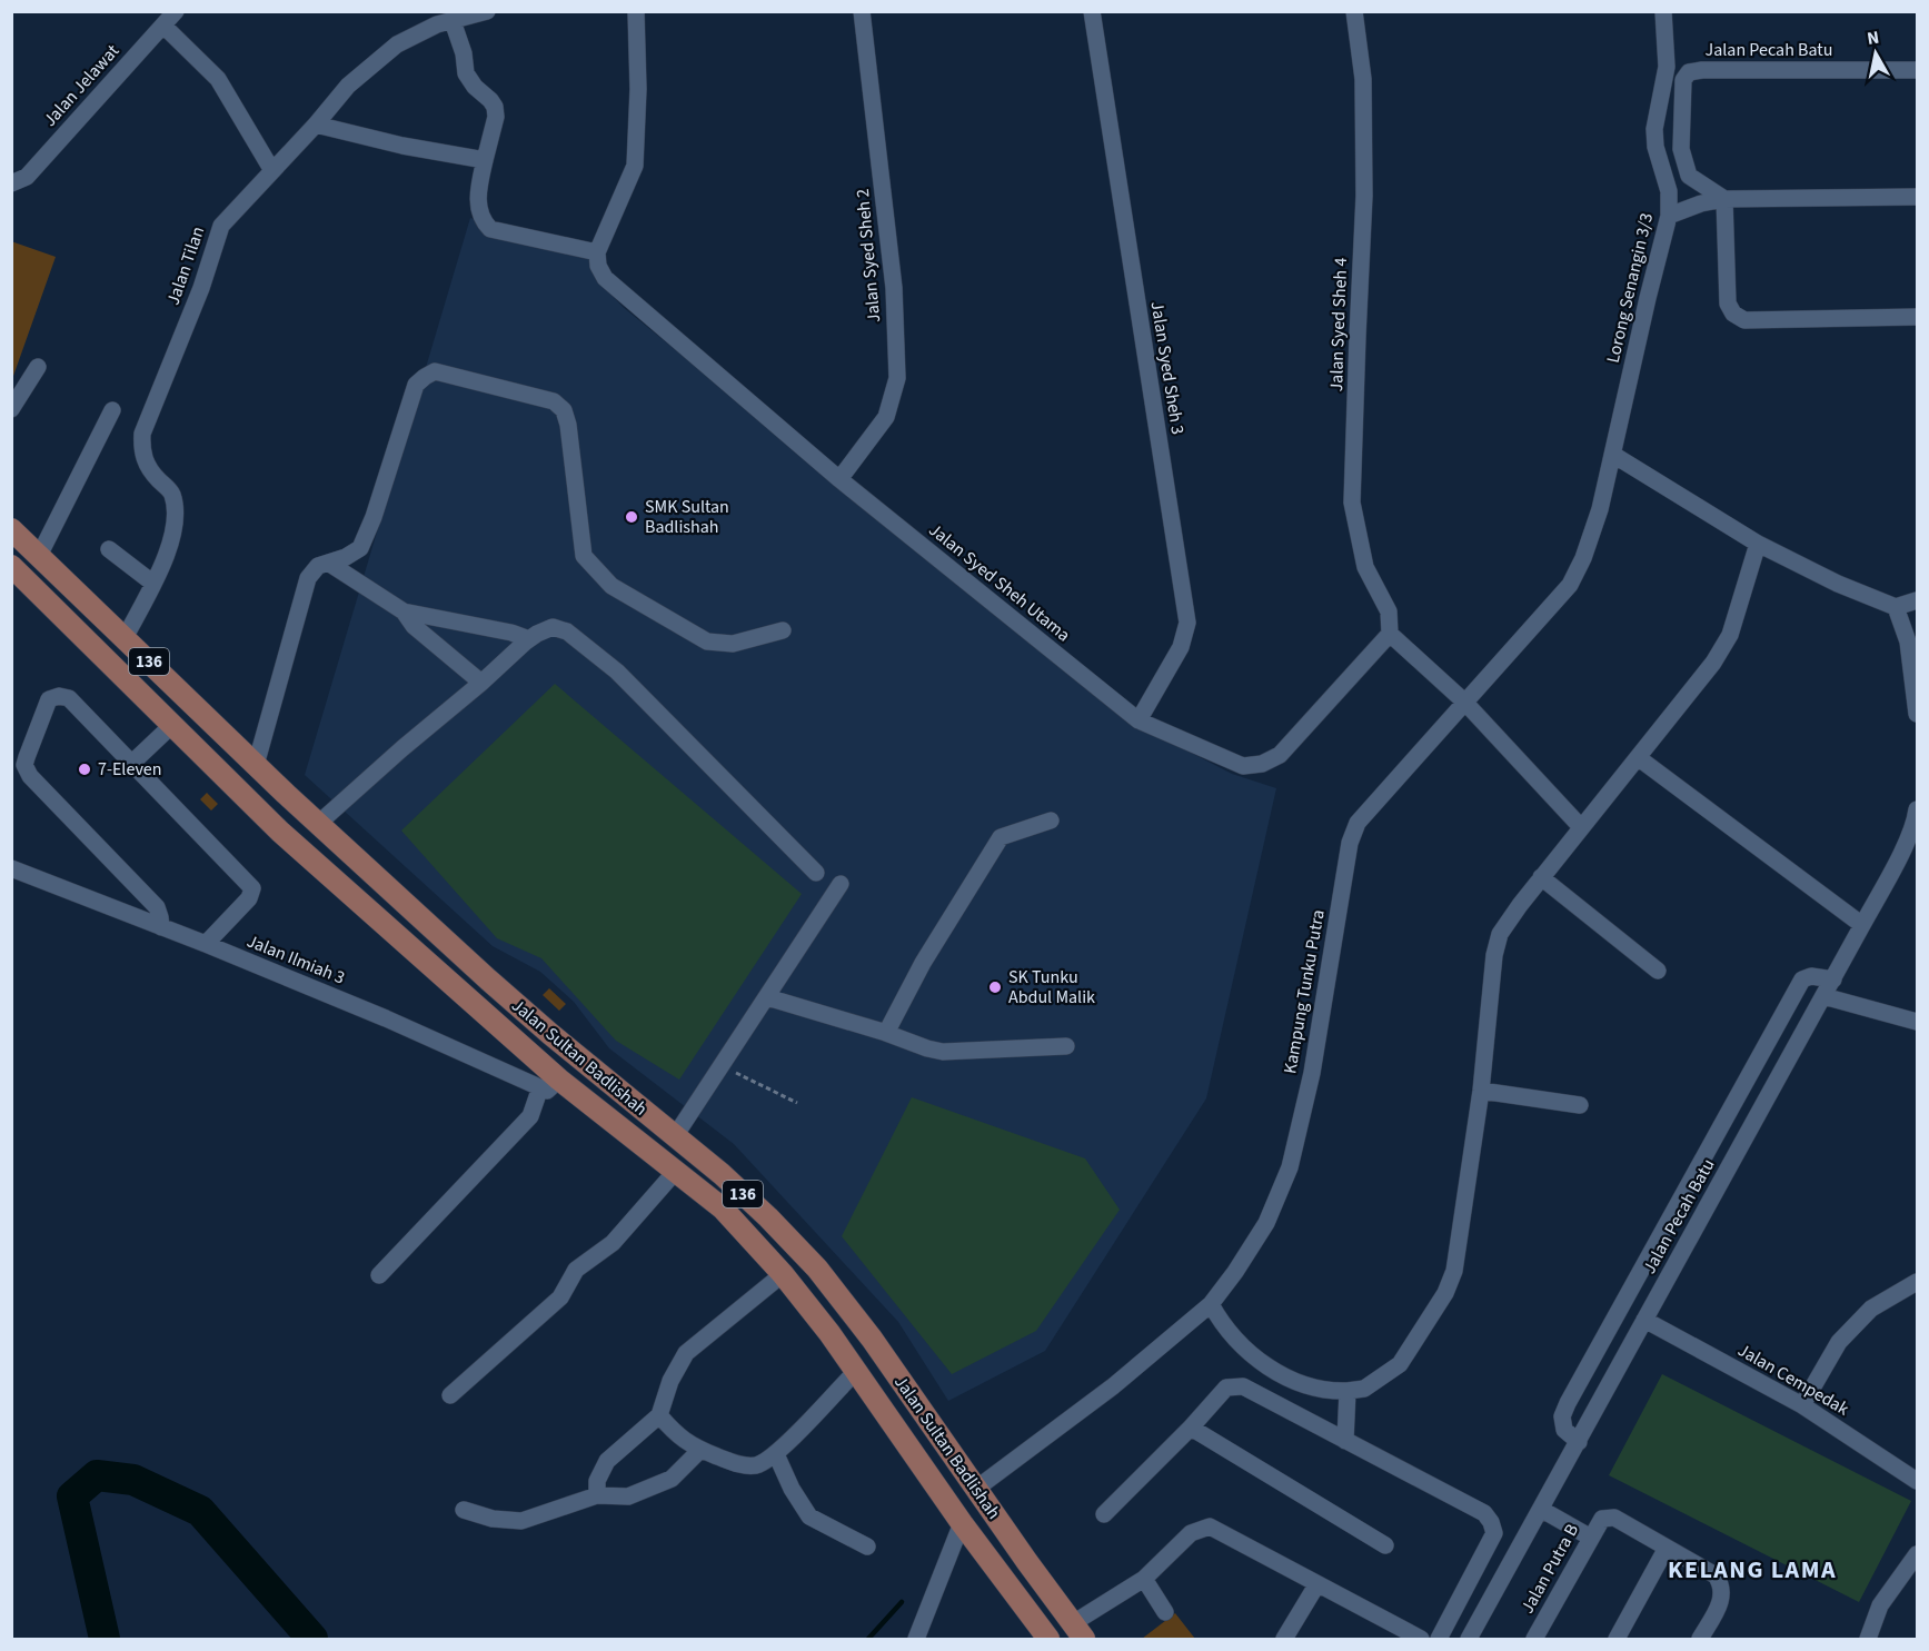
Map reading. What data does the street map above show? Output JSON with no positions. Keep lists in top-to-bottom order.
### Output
{
  "streets": {
    "main road": ["136", "Jalan Sultan Badlishah"],
    "street": [
      "Jalan Pecah Batu",
      "Jalan Jelawat",
      "Jalan Syed Sheh 2",
      "Jalan Tilan",
      "Lorong Senangin 3/3",
      "Jalan Syed Sheh 4",
      "Jalan Syed Sheh 3",
      "Jalan Syed Sheh Utama",
      "Jalan Ilmiah 3",
      "Kampung Tunku Putra",
      "Jalan Cempedak",
      "Jalan Putra B"
    ]
  },
  "crossings": [
    ["Jalan Pecah Batu", "Jalan Cempedak"],
    ["Jalan Syed Sheh 2", "Jalan Syed Sheh Utama"],
    ["Jalan Tilan", "Jalan Sultan Badlishah"],
    ["Lorong Senangin 3/3", "Kampung Tunku Putra"],
    ["Jalan Syed Sheh 4", "Jalan Syed Sheh Utama"],
    ["Jalan Syed Sheh 3", "Jalan Syed Sheh Utama"],
    ["Jalan Ilmiah 3", "Jalan Sultan Badlishah"],
    ["Kampung Tunku Putra", "Jalan Sultan Badlishah"]
  ],
  "districts": ["KELANG LAMA"],
  "places": ["SMK Sultan Badlishah", "7-Eleven", "SK Tunku Abdul Malik"],
  "north": "top"
}
